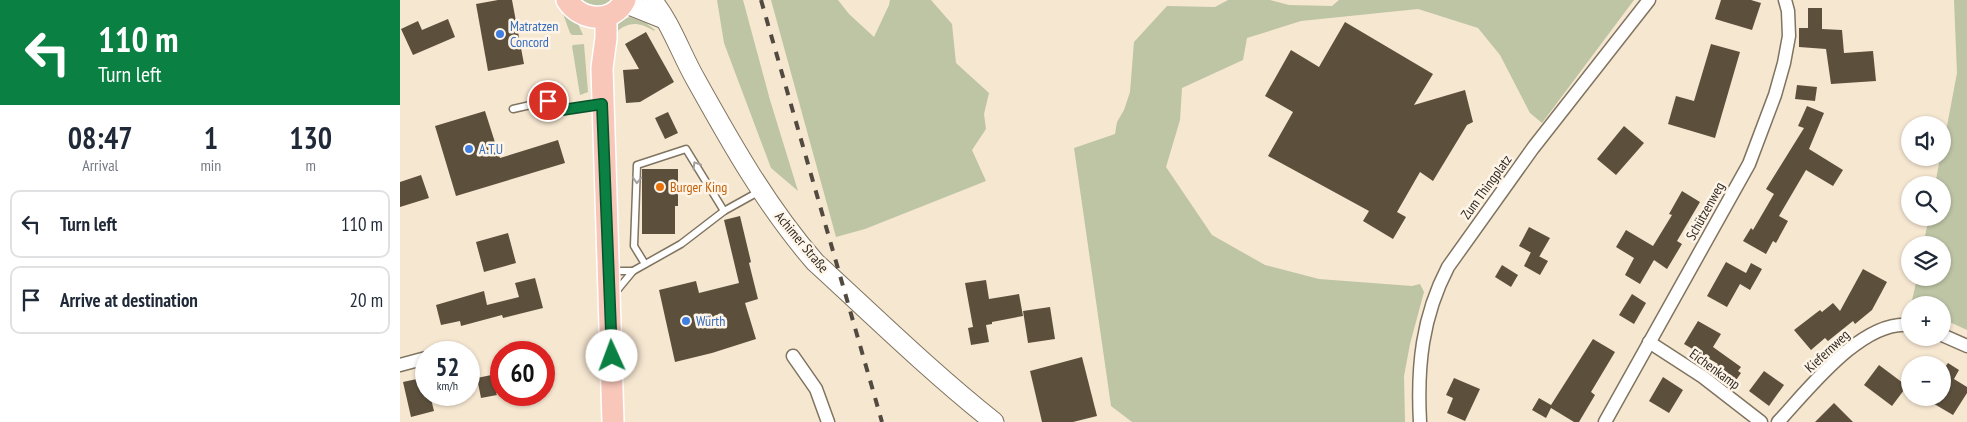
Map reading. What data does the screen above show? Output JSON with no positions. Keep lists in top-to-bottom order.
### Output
{
  "streets": {
    "main road": ["Achimer Straße"],
    "street": [
      "Zum Thingplatz",
      "Schützenweg",
      "Kiefernweg",
      "Eichenkamp"
    ]
  },
  "crossings": [
    ["Schützenweg", "Eichenkamp"]
  ],
  "places": [
    "Matratzen Concord",
    "A.T.U",
    "Burger King",
    "Würth"
  ],
  "page": {
    "turn": ["110 m", "Turn left"],
    "eta": [
      "08:47",
      "Arrival",
      "1",
      "min",
      "130",
      "m"
    ],
    "map_buttons": ["+", "−"],
    "list": [
      {
        "name": "Turn left",
        "value": "110 m"
      },
      {
        "name": "Arrive at destination",
        "value": "20 m"
      }
    ],
    "speed": "52 km/h",
    "limit": "60"
  }
}
